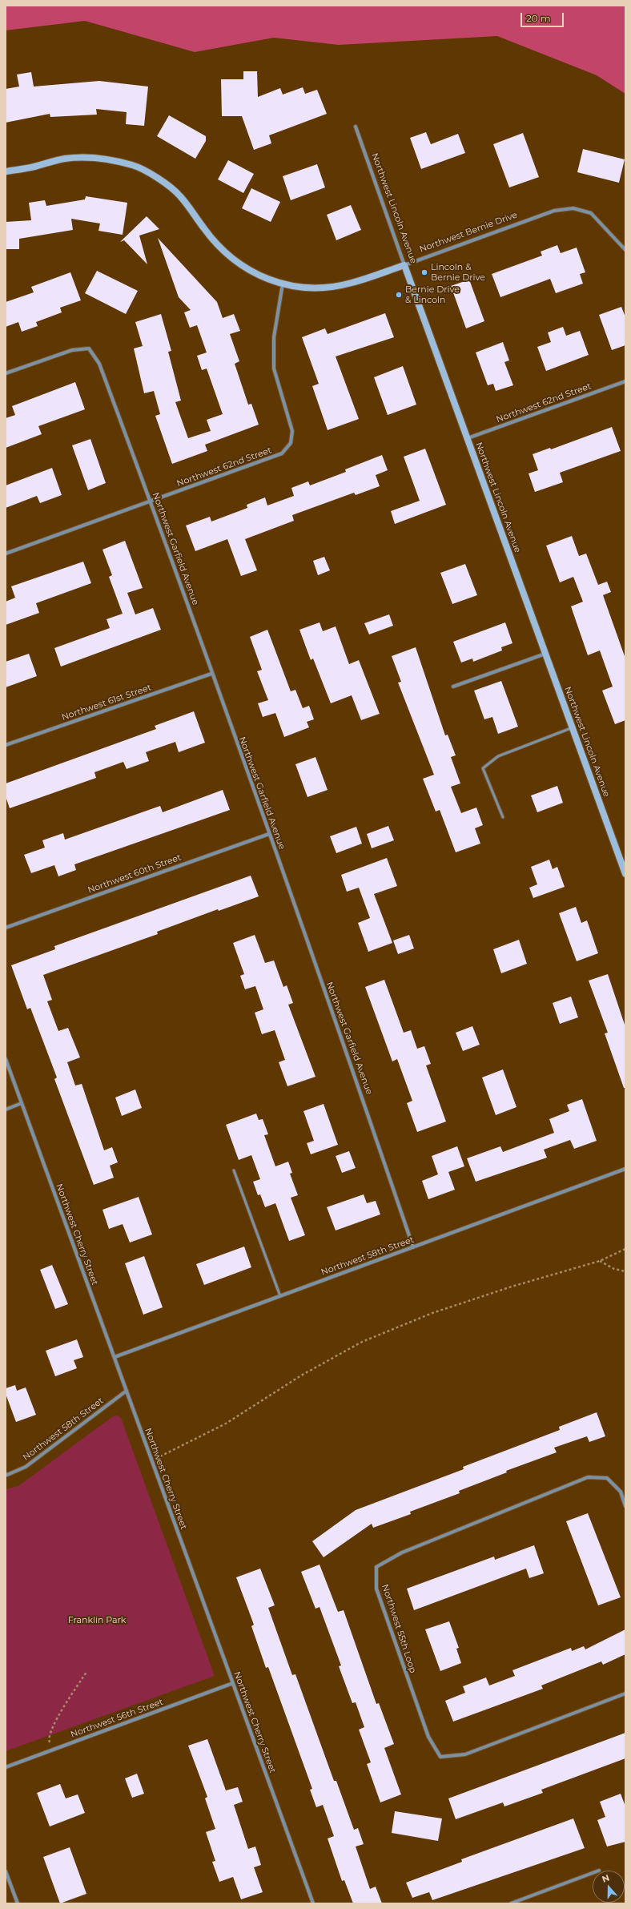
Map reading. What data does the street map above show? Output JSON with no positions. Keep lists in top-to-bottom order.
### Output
{
  "streets": {
    "street": [
      "Northwest Lincoln Avenue",
      "Northwest Bernie Drive",
      "Northwest 62nd Street",
      "Northwest Garfield Avenue",
      "Northwest 61st Street",
      "Northwest 60th Street",
      "Northwest Cherry Street",
      "Northwest 58th Street",
      "Northwest 55th Loop",
      "Northwest 56th Street"
    ]
  },
  "crossings": [
    ["Northwest Lincoln Avenue", "Northwest Bernie Drive"],
    ["Northwest Lincoln Avenue", "Northwest 62nd Street"],
    ["Northwest Bernie Drive", "Northwest 62nd Street"],
    ["Northwest 62nd Street", "Northwest Garfield Avenue"],
    ["Northwest Garfield Avenue", "Northwest 61st Street"],
    ["Northwest Garfield Avenue", "Northwest 60th Street"],
    ["Northwest Garfield Avenue", "Northwest 58th Street"],
    ["Northwest Cherry Street", "Northwest 58th Street"],
    ["Northwest Cherry Street", "Northwest 56th Street"]
  ],
  "parks": ["Franklin Park"],
  "places": ["Lincoln & Bernie Drive", "Bernie Drive & Lincoln"],
  "scale_bar": "20 m",
  "north": "top"
}
